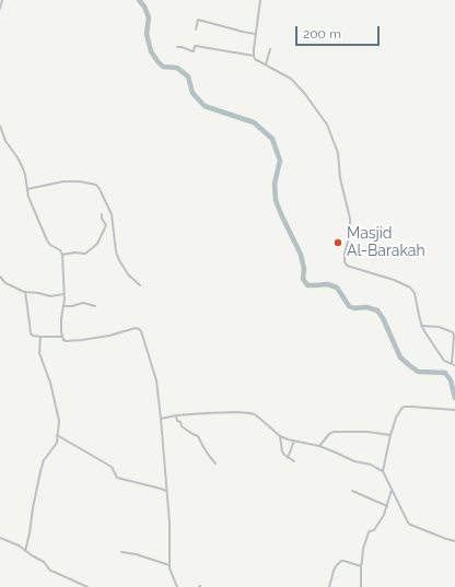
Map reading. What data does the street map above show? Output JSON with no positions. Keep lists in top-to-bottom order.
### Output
{
  "places": ["Masjid Al-Barakah"],
  "scale_bar": "200 m"
}
